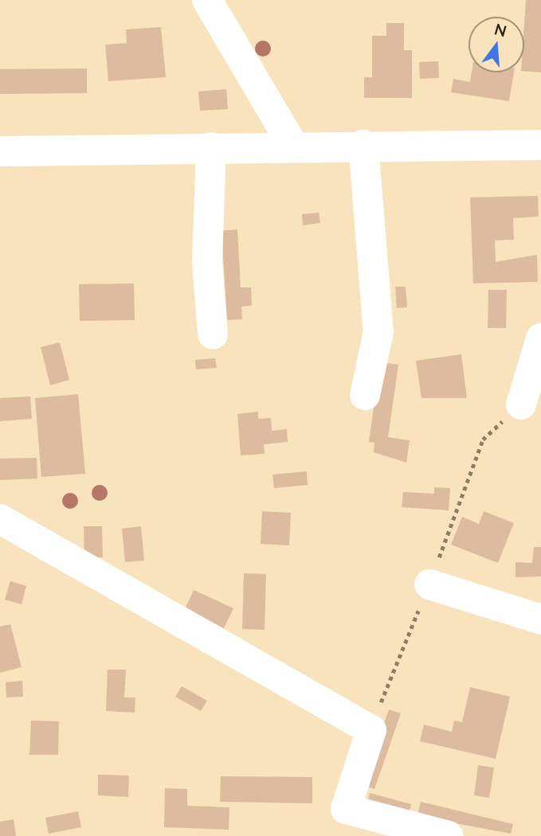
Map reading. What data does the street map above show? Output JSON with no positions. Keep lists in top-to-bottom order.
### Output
{
  "north": "top"
}
